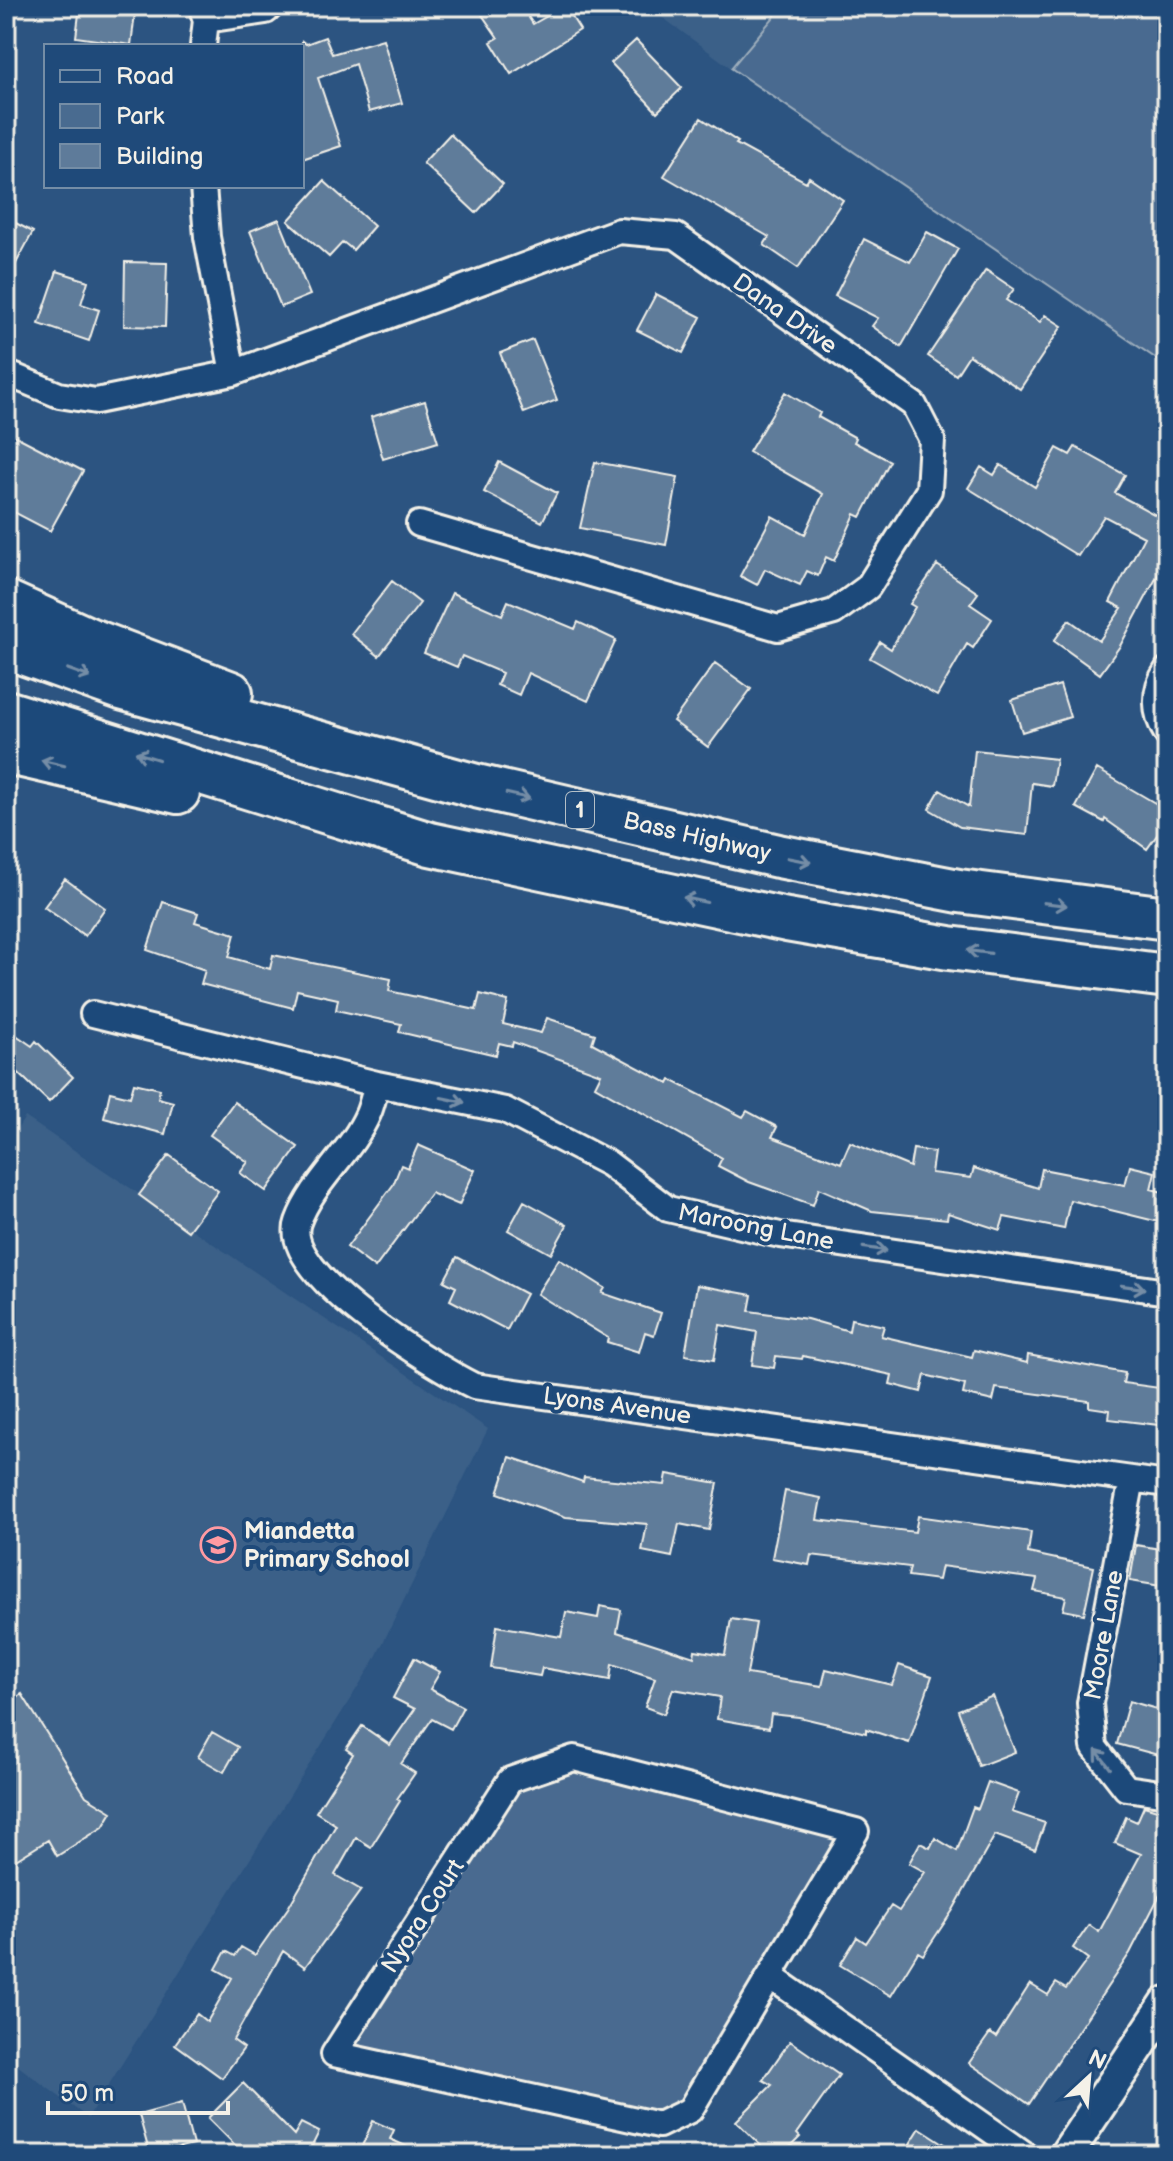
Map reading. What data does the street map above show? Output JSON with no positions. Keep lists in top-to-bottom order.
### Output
{
  "streets": {
    "highway": ["1", "Bass Highway"],
    "street": [
      "Dana Drive",
      "Maroong Lane",
      "Lyons Avenue",
      "Moore Lane",
      "Nyora Court"
    ]
  },
  "crossings": [
    ["Maroong Lane", "Lyons Avenue"],
    ["Lyons Avenue", "Moore Lane"]
  ],
  "one_way": ["Maroong Lane", "Moore Lane"],
  "places": {
    "school or university": ["Miandetta Primary School"]
  },
  "legend": ["Road", "Park", "Building"],
  "scale_bar": "50 m",
  "north": "top right"
}
